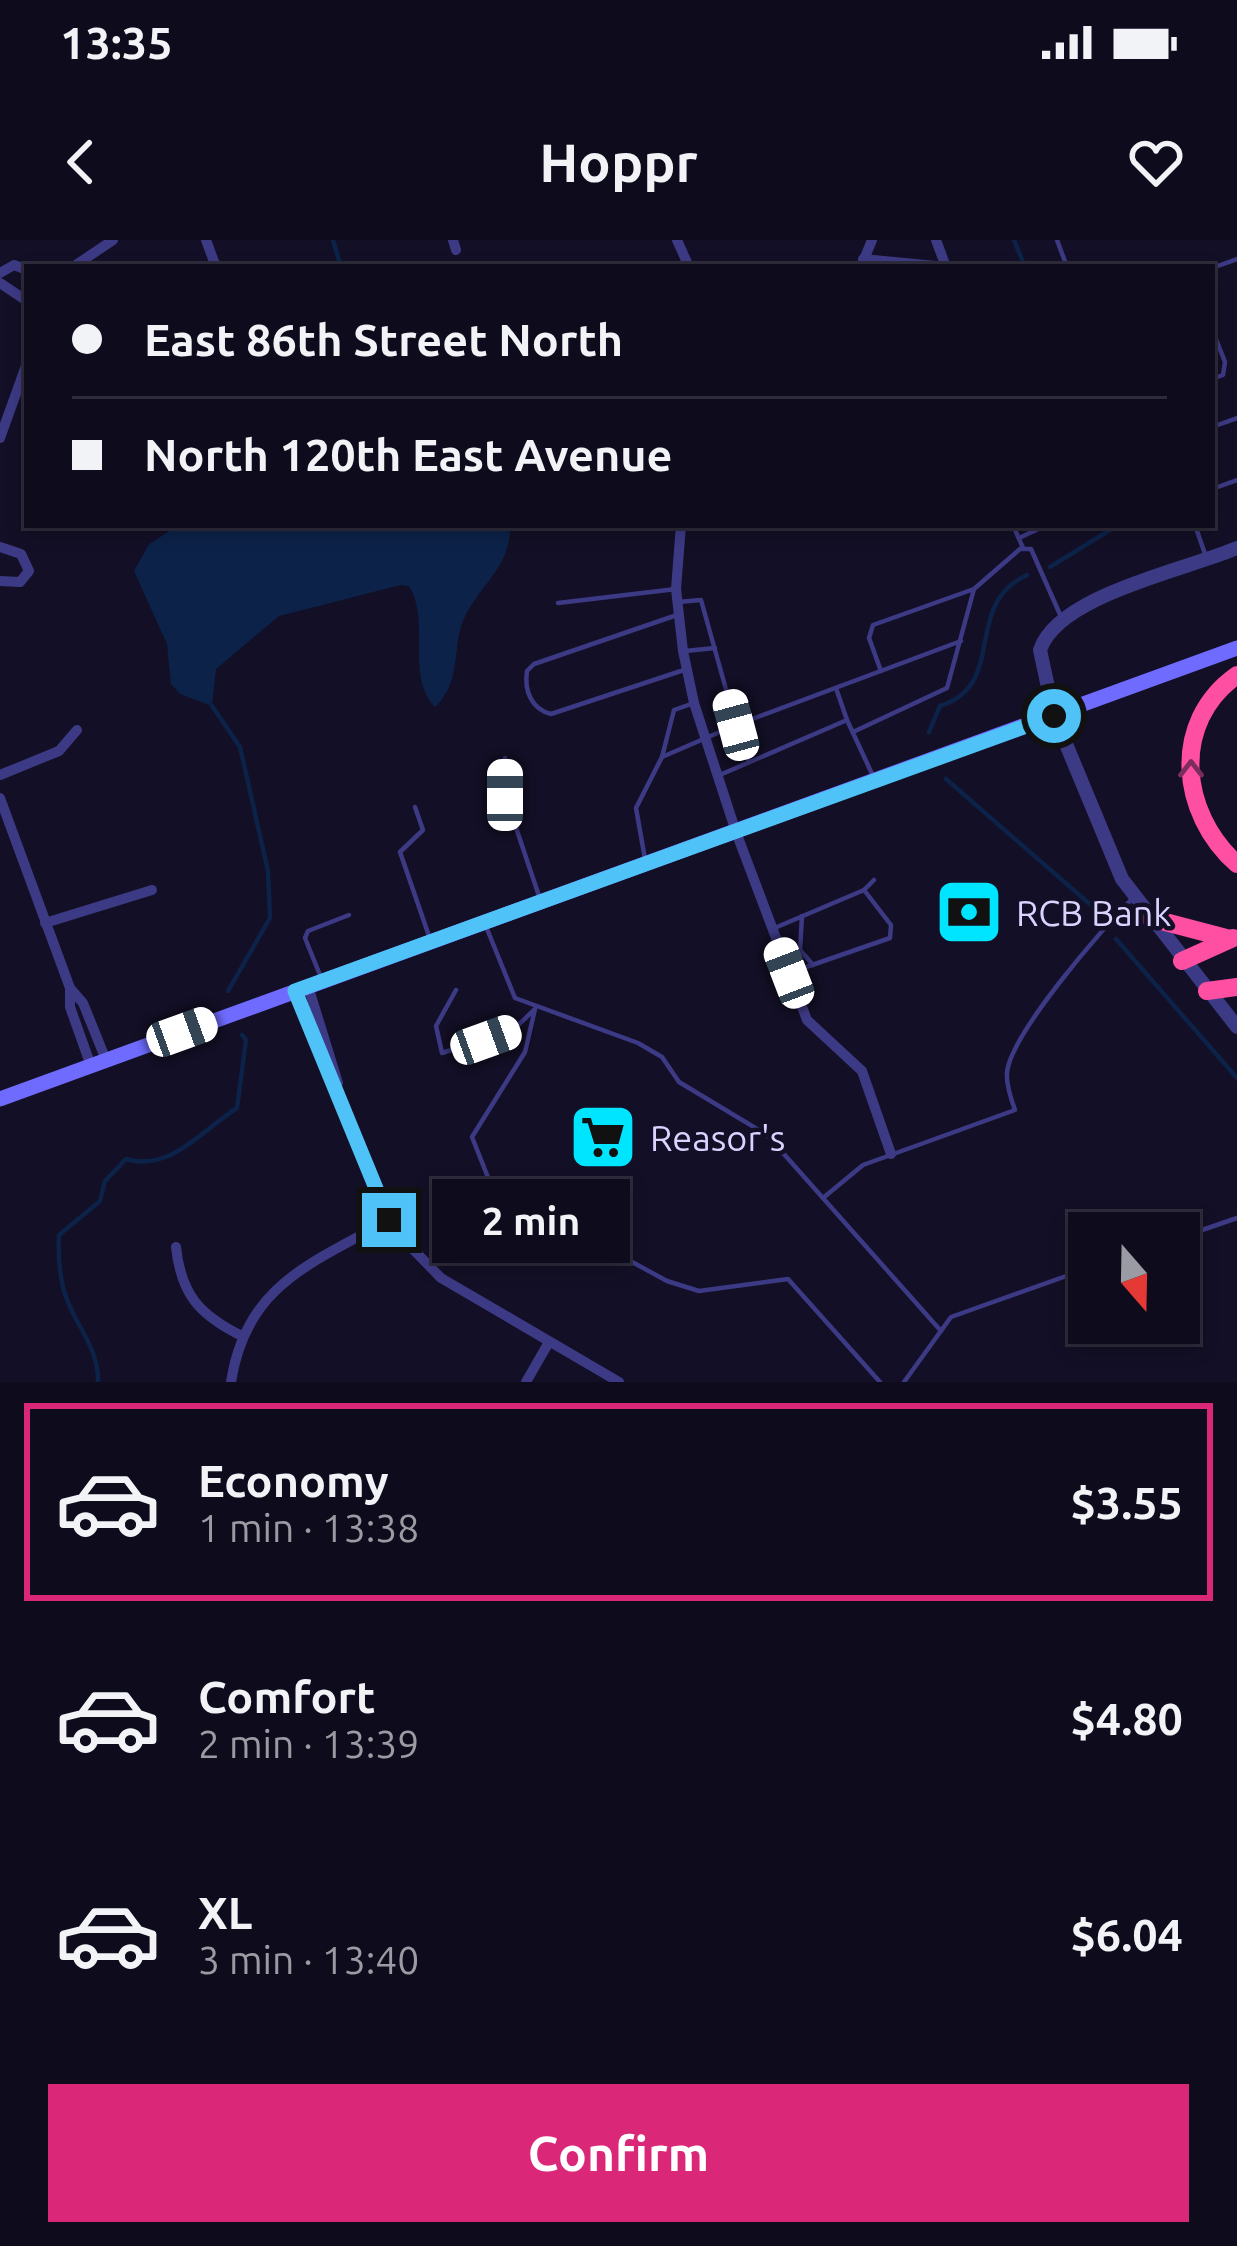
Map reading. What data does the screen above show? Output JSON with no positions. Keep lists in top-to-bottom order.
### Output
{
  "places": {
    "bank": ["RCB Bank"],
    "supermarket": ["Reasor's"]
  },
  "north": "bottom",
  "page": {
    "status": "13:35",
    "header": "Hoppr",
    "banner": ["East 86th Street North", "North 120th East Avenue"],
    "bubble": "2 min",
    "list": [
      {
        "name": "Economy",
        "note": "1 min · 13:38",
        "value": "$3.55"
      },
      {
        "name": "Comfort",
        "note": "2 min · 13:39",
        "value": "$4.80"
      },
      {
        "name": "XL",
        "note": "3 min · 13:40",
        "value": "$6.04"
      }
    ],
    "buttons": "Confirm"
  }
}
